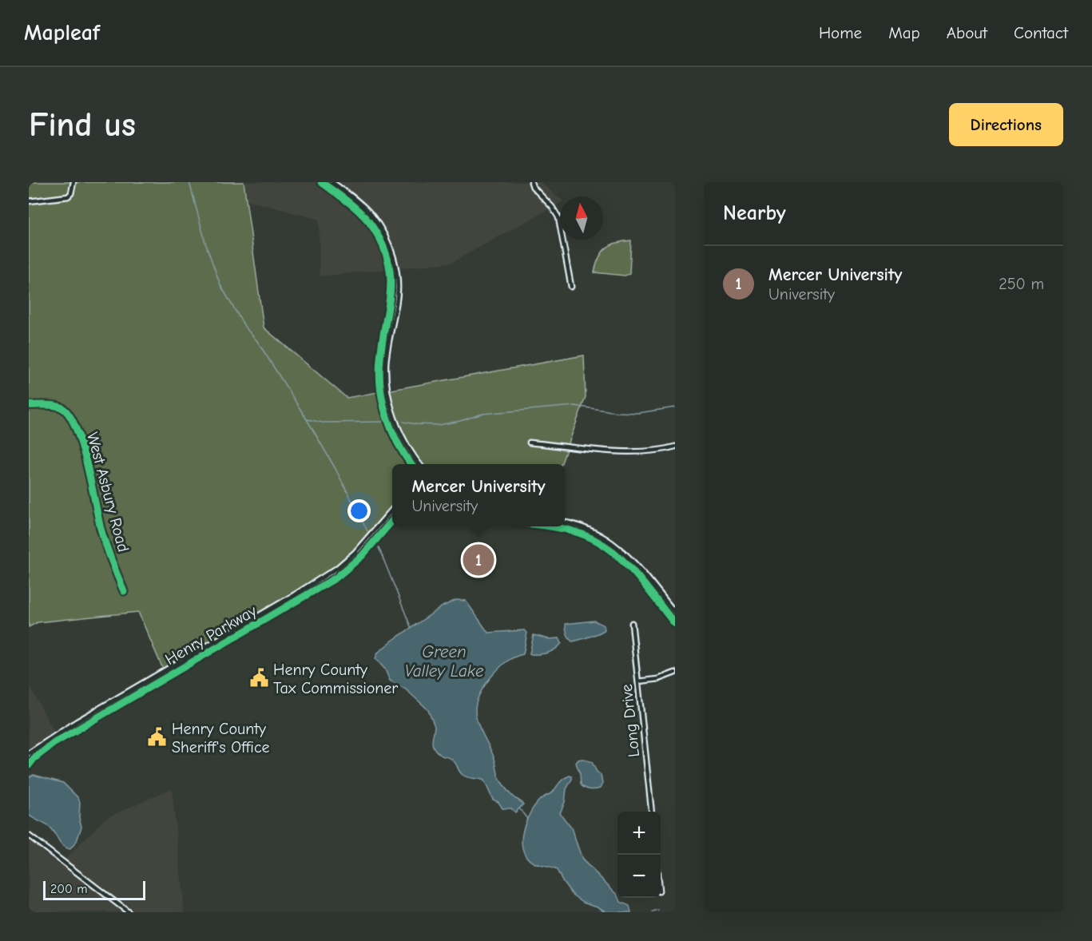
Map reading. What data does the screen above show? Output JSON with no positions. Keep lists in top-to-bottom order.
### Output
{
  "streets": {
    "street": ["West Asbury Road", "Henry Parkway", "Long Drive"]
  },
  "water": ["Green Valley Lake"],
  "places": {
    "public building": ["Henry County Tax Commissioner", "Henry County Sheriff's Office"]
  },
  "scale_bar": "200 m",
  "north": "top",
  "page": {
    "header": "Mapleaf",
    "nav": [
      "Home",
      "Map",
      "About",
      "Contact"
    ],
    "buttons": "Directions",
    "title": "Find us",
    "heading": "Nearby",
    "list": [
      {
        "mark": "1",
        "name": "Mercer University",
        "note": "University",
        "value": "250 m"
      }
    ],
    "popup": ["Mercer University", "University"],
    "pins": "1",
    "map_buttons": ["+", "−"],
    "scale": "200 m"
  }
}
